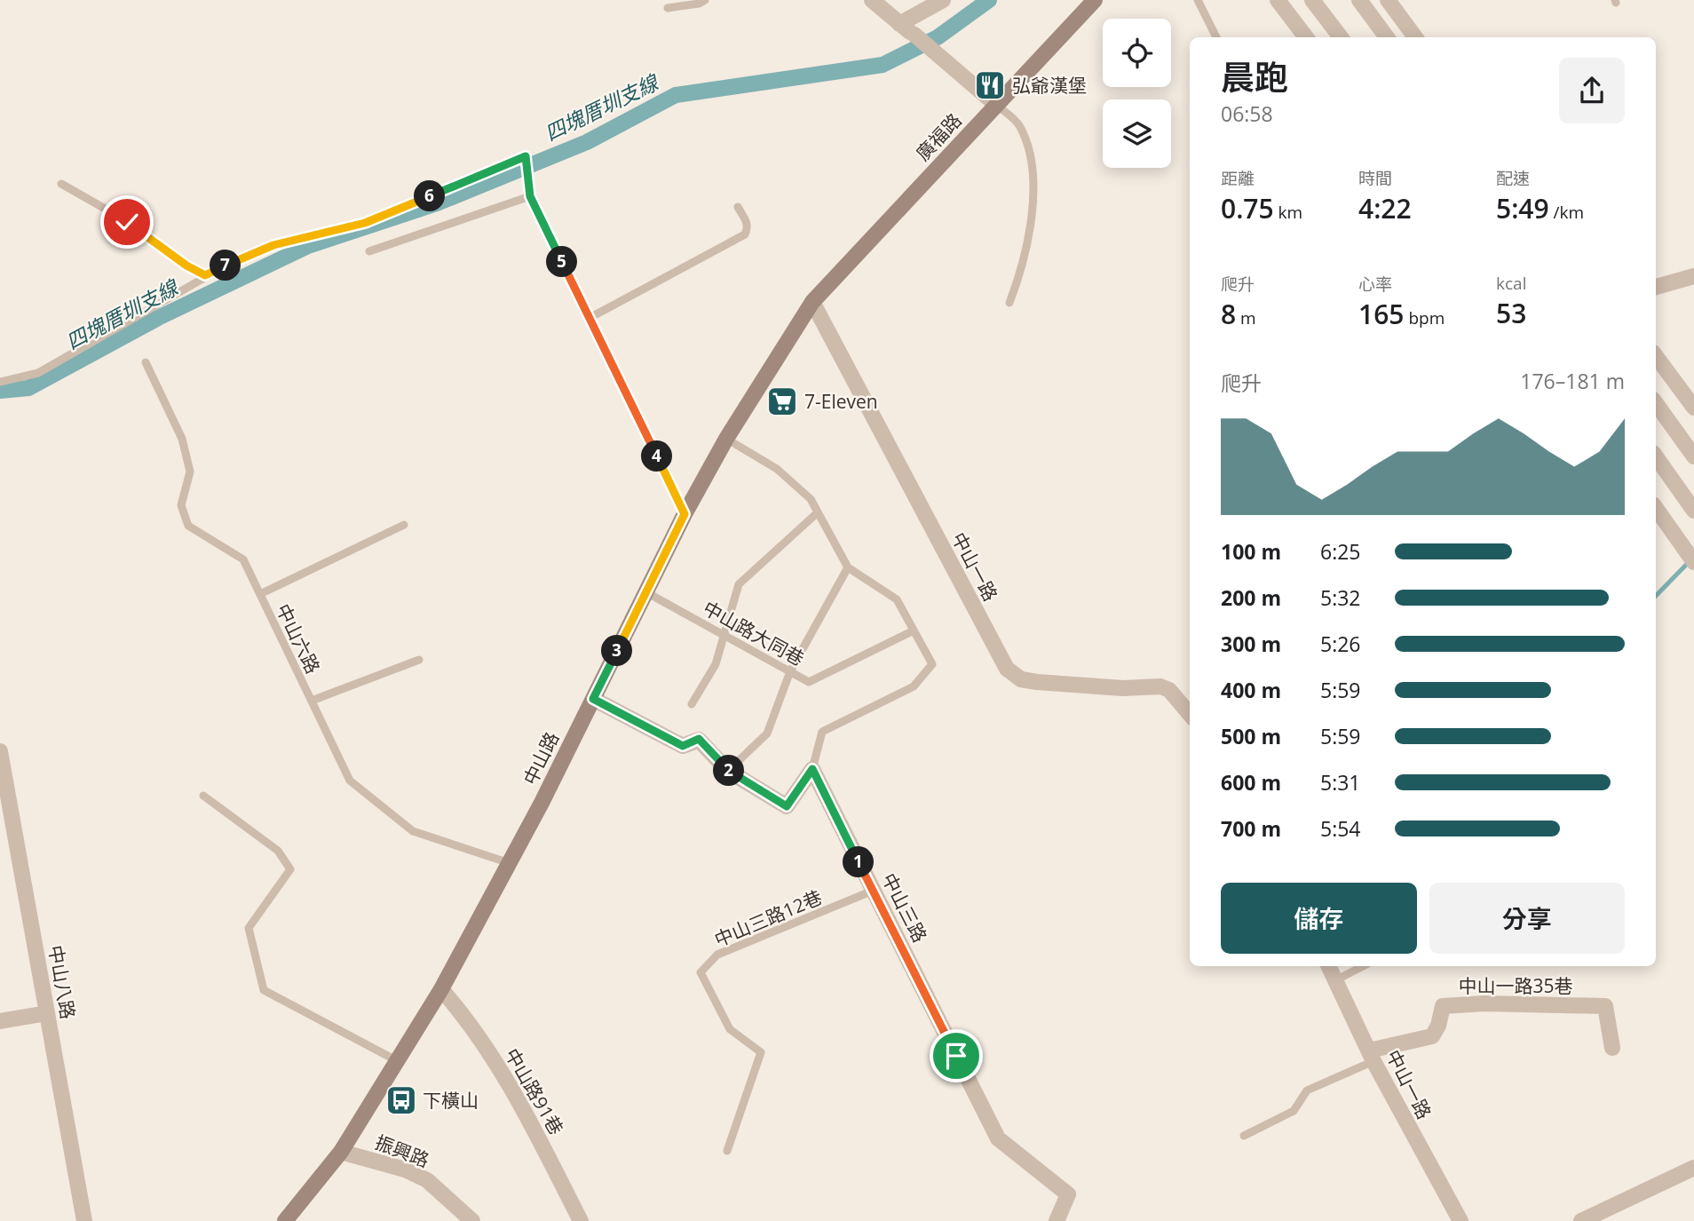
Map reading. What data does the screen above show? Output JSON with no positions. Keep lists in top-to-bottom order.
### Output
{
  "streets": {
    "main road": ["廣福路", "中山路"],
    "street": [
      "中山一路",
      "中山三路",
      "中山八路",
      "中山一路35巷",
      "中山路91巷",
      "振興路"
    ],
    "lane": ["中山路大同巷", "中山六路", "中山三路12巷"]
  },
  "crossings": [
    ["廣福路", "中山一路"],
    ["廣福路", "中山路"],
    ["中山一路", "中山路"],
    ["中山一路", "中山一路35巷"],
    ["中山路大同巷", "中山路"],
    ["中山六路", "中山路"],
    ["中山路", "中山路91巷"],
    ["中山路", "振興路"],
    ["中山三路", "中山三路12巷"]
  ],
  "water": ["四塊厝圳支線"],
  "places": {
    "restaurant": ["弘爺漢堡"],
    "supermarket": ["7-Eleven"],
    "bus stop": ["下橫山"]
  },
  "page": {
    "heading": ["晨跑", "06:58"],
    "stats": [
      ["距離", "0.75 km"],
      ["時間", "4:22"],
      ["配速", "5:49 /km"],
      ["爬升", "8 m"],
      ["心率", "165 bpm"],
      ["kcal", "53"]
    ],
    "pins": [
      "6",
      "5",
      "7",
      "4",
      "3",
      "2",
      "1"
    ],
    "chart": ["爬升", "176–181 m"],
    "list": [
      {
        "name": "100 m",
        "note": "6:25"
      },
      {
        "name": "200 m",
        "note": "5:32"
      },
      {
        "name": "300 m",
        "note": "5:26"
      },
      {
        "name": "400 m",
        "note": "5:59"
      },
      {
        "name": "500 m",
        "note": "5:59"
      },
      {
        "name": "600 m",
        "note": "5:31"
      },
      {
        "name": "700 m",
        "note": "5:54"
      }
    ],
    "buttons": ["儲存", "分享"]
  }
}
